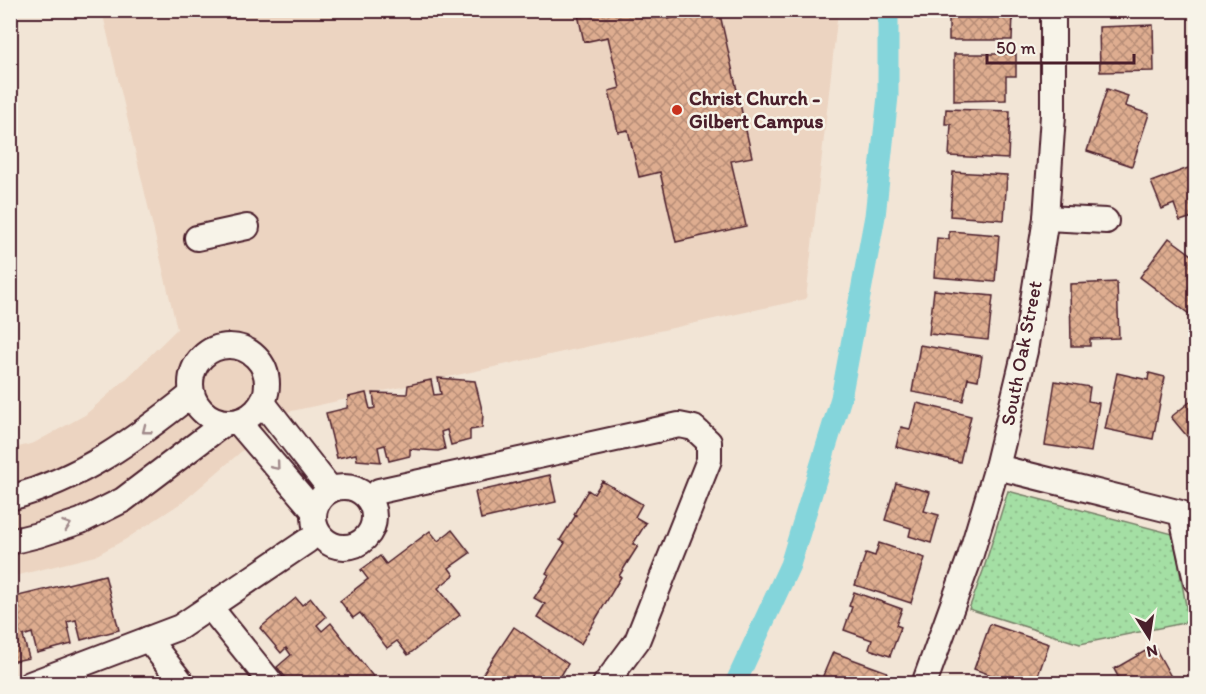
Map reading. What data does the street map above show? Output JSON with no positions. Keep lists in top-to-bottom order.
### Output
{
  "streets": {
    "street": ["South Oak Street"]
  },
  "places": ["Christ Church - Gilbert Campus"],
  "scale_bar": "50 m",
  "north": "bottom"
}
